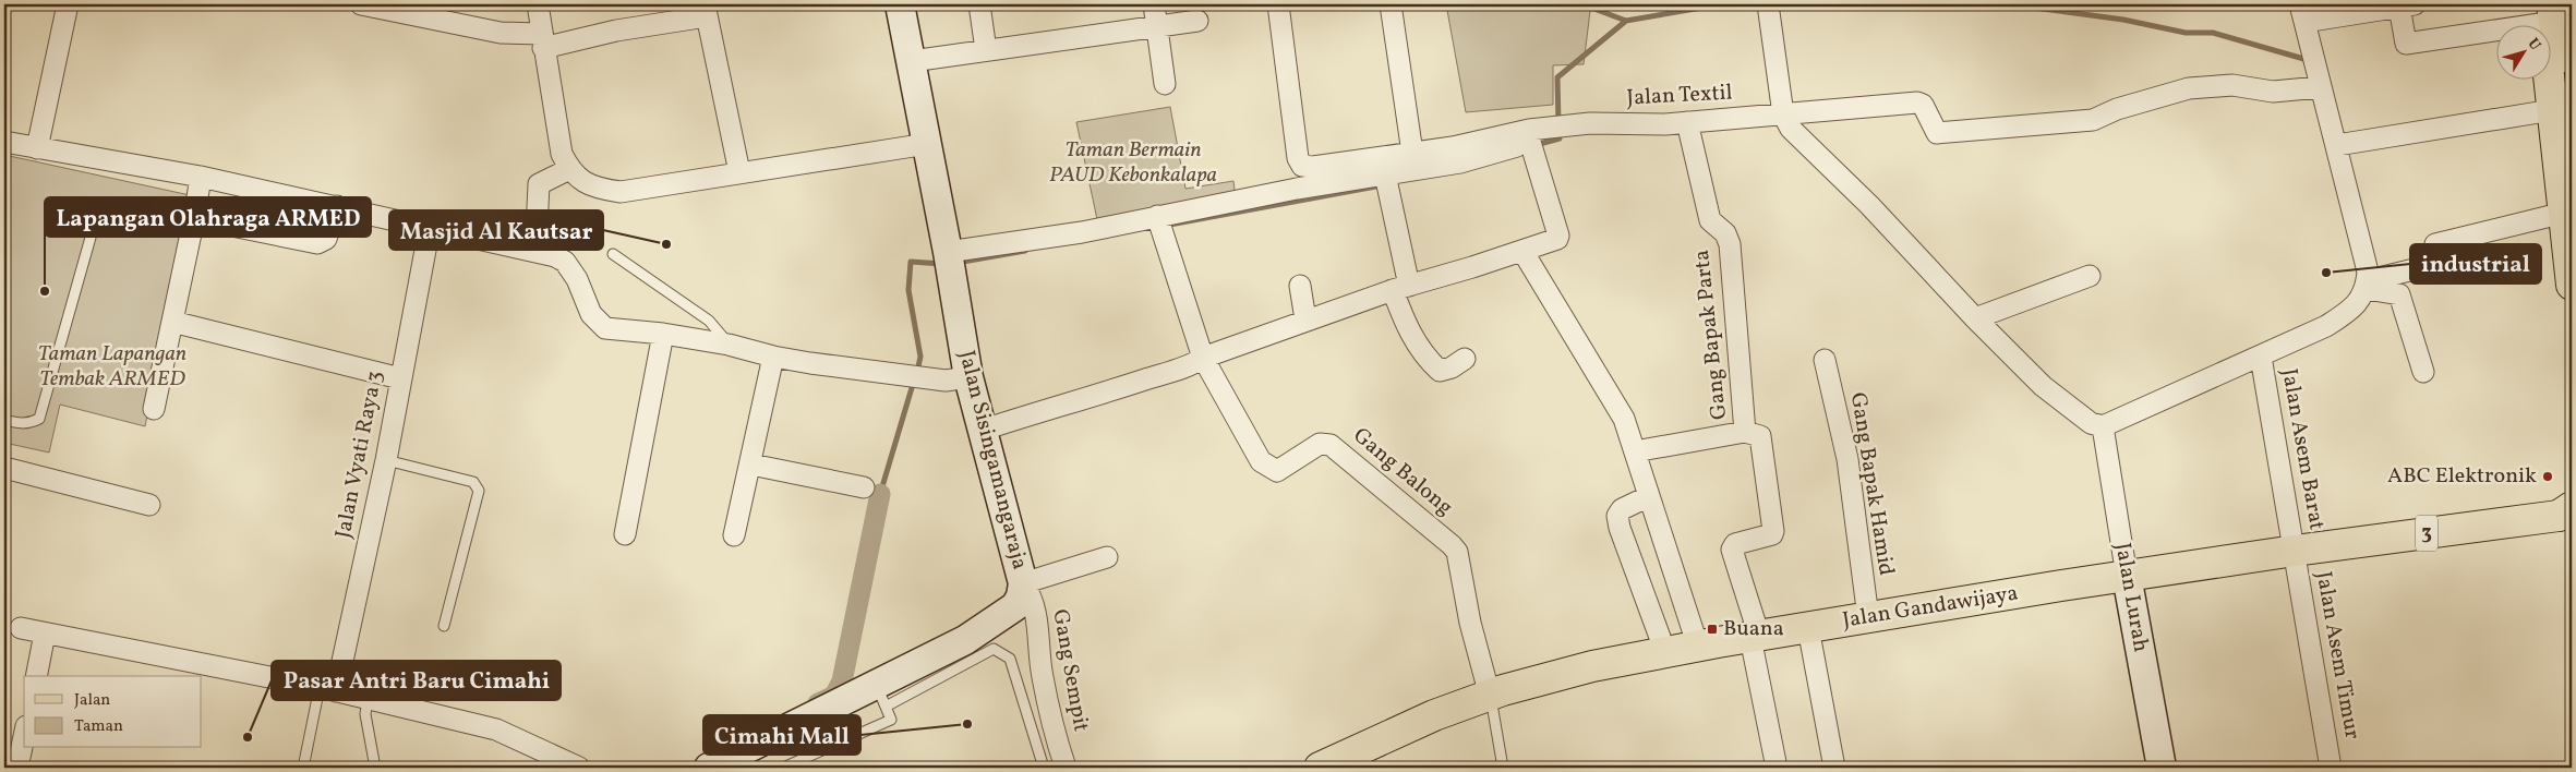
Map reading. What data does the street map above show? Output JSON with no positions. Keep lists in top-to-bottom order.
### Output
{
  "streets": {
    "main road": [
      "Jalan Sisingamangaraja",
      "3",
      "Jalan Lurah",
      "Jalan Gandawijaya"
    ],
    "street": [
      "Jalan Textil",
      "Gang Bapak Parta",
      "Jalan Asem Barat",
      "Jalan Vyati Raya 3",
      "Gang Balong",
      "Gang Bapak Hamid",
      "Jalan Asem Timur",
      "Gang Sempit"
    ]
  },
  "crossings": [
    ["Jalan Textil", "Gang Bapak Parta"],
    ["Gang Bapak Parta", "Jalan Gandawijaya"],
    ["Jalan Asem Barat", "Jalan Gandawijaya"],
    ["Jalan Asem Barat", "Jalan Asem Timur"],
    ["Jalan Sisingamangaraja", "Gang Sempit"],
    ["Gang Balong", "Jalan Gandawijaya"],
    ["Gang Bapak Hamid", "Jalan Gandawijaya"],
    ["Jalan Lurah", "Jalan Gandawijaya"],
    ["Jalan Gandawijaya", "Jalan Asem Timur"]
  ],
  "parks": ["Taman Bermain PAUD Kebonkalapa", "Taman Lapangan Tembak ARMED"],
  "places": {
    "other": [
      "Masjid Al Kautsar",
      "industrial",
      "Lapangan Olahraga ARMED",
      "ABC Elektronik",
      "Cimahi Mall",
      "Pasar Antri Baru Cimahi"
    ],
    "transit": ["Buana"]
  },
  "legend": ["Jalan", "Taman"],
  "north": "top right"
}
